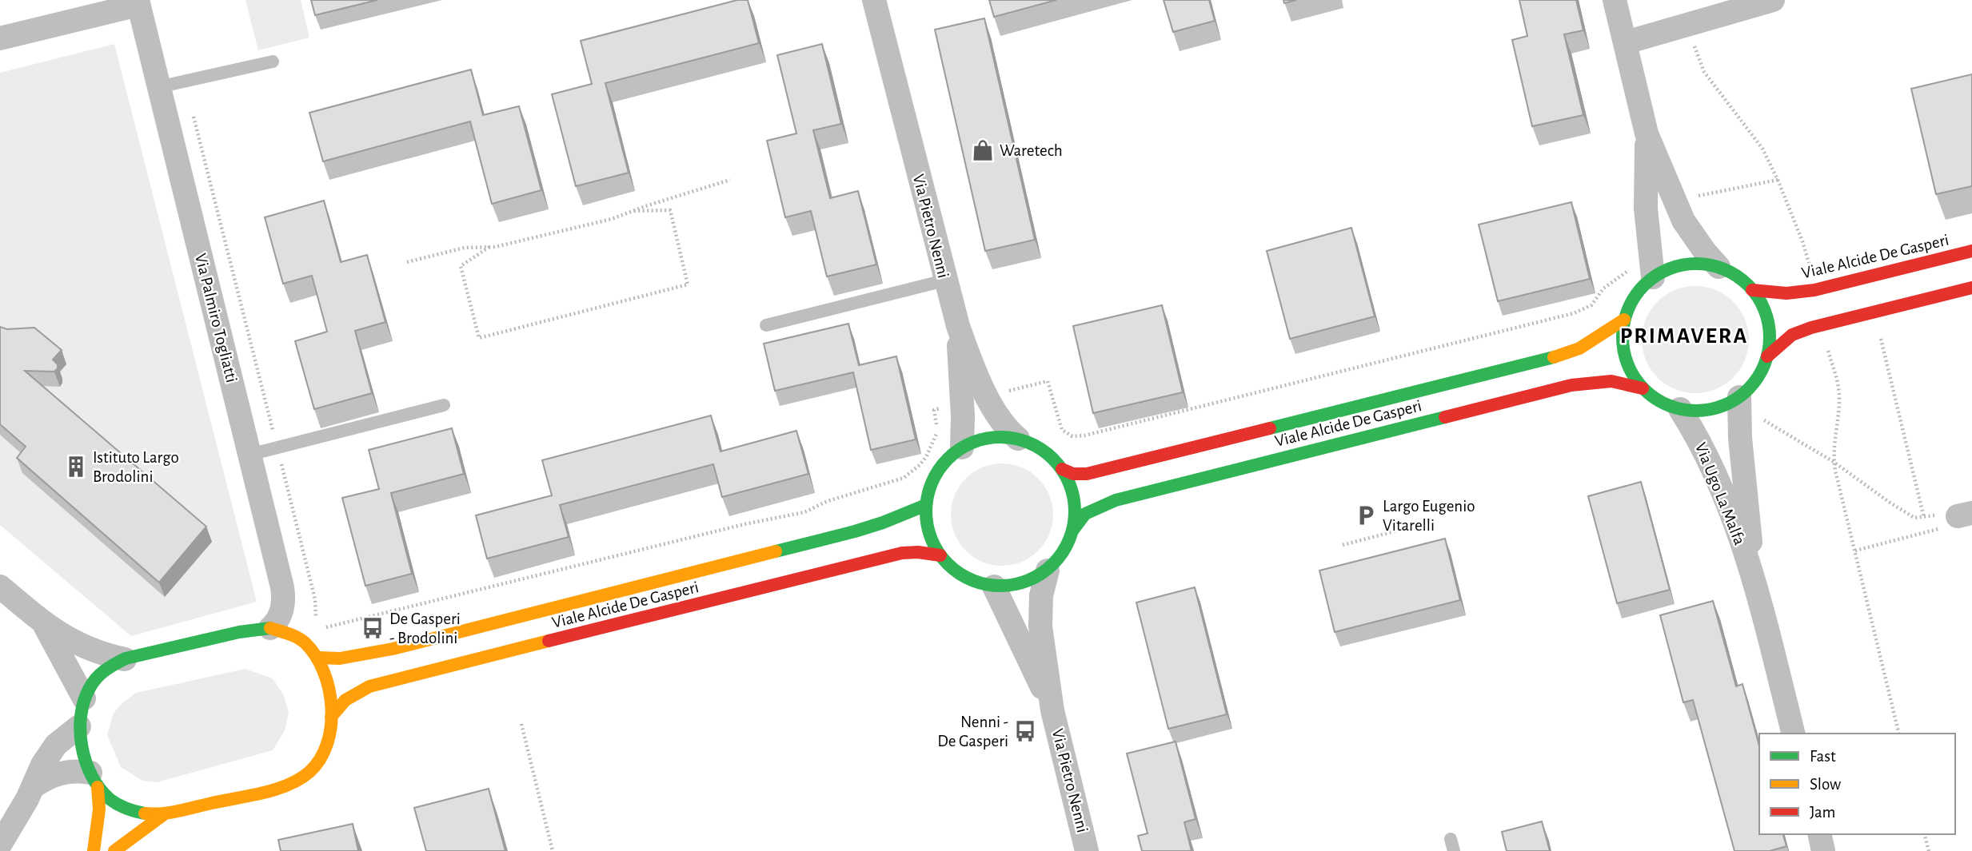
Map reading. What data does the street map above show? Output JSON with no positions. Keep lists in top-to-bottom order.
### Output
{
  "streets": {
    "street": [
      "Via Pietro Nenni",
      "Viale Alcide De Gasperi",
      "Via Palmiro Togliatti",
      "Via Ugo La Malfa"
    ]
  },
  "crossings": [
    ["Via Pietro Nenni", "Viale Alcide De Gasperi"],
    ["Viale Alcide De Gasperi", "Via Ugo La Malfa"]
  ],
  "districts": ["PRIMAVERA"],
  "places": {
    "shop": ["Waretech"],
    "building": ["Istituto Largo Brodolini"],
    "parking": ["Largo Eugenio Vitarelli"],
    "bus stop": ["De Gasperi - Brodolini", "Nenni - De Gasperi"]
  },
  "legend": ["Fast", "Slow", "Jam"]
}
